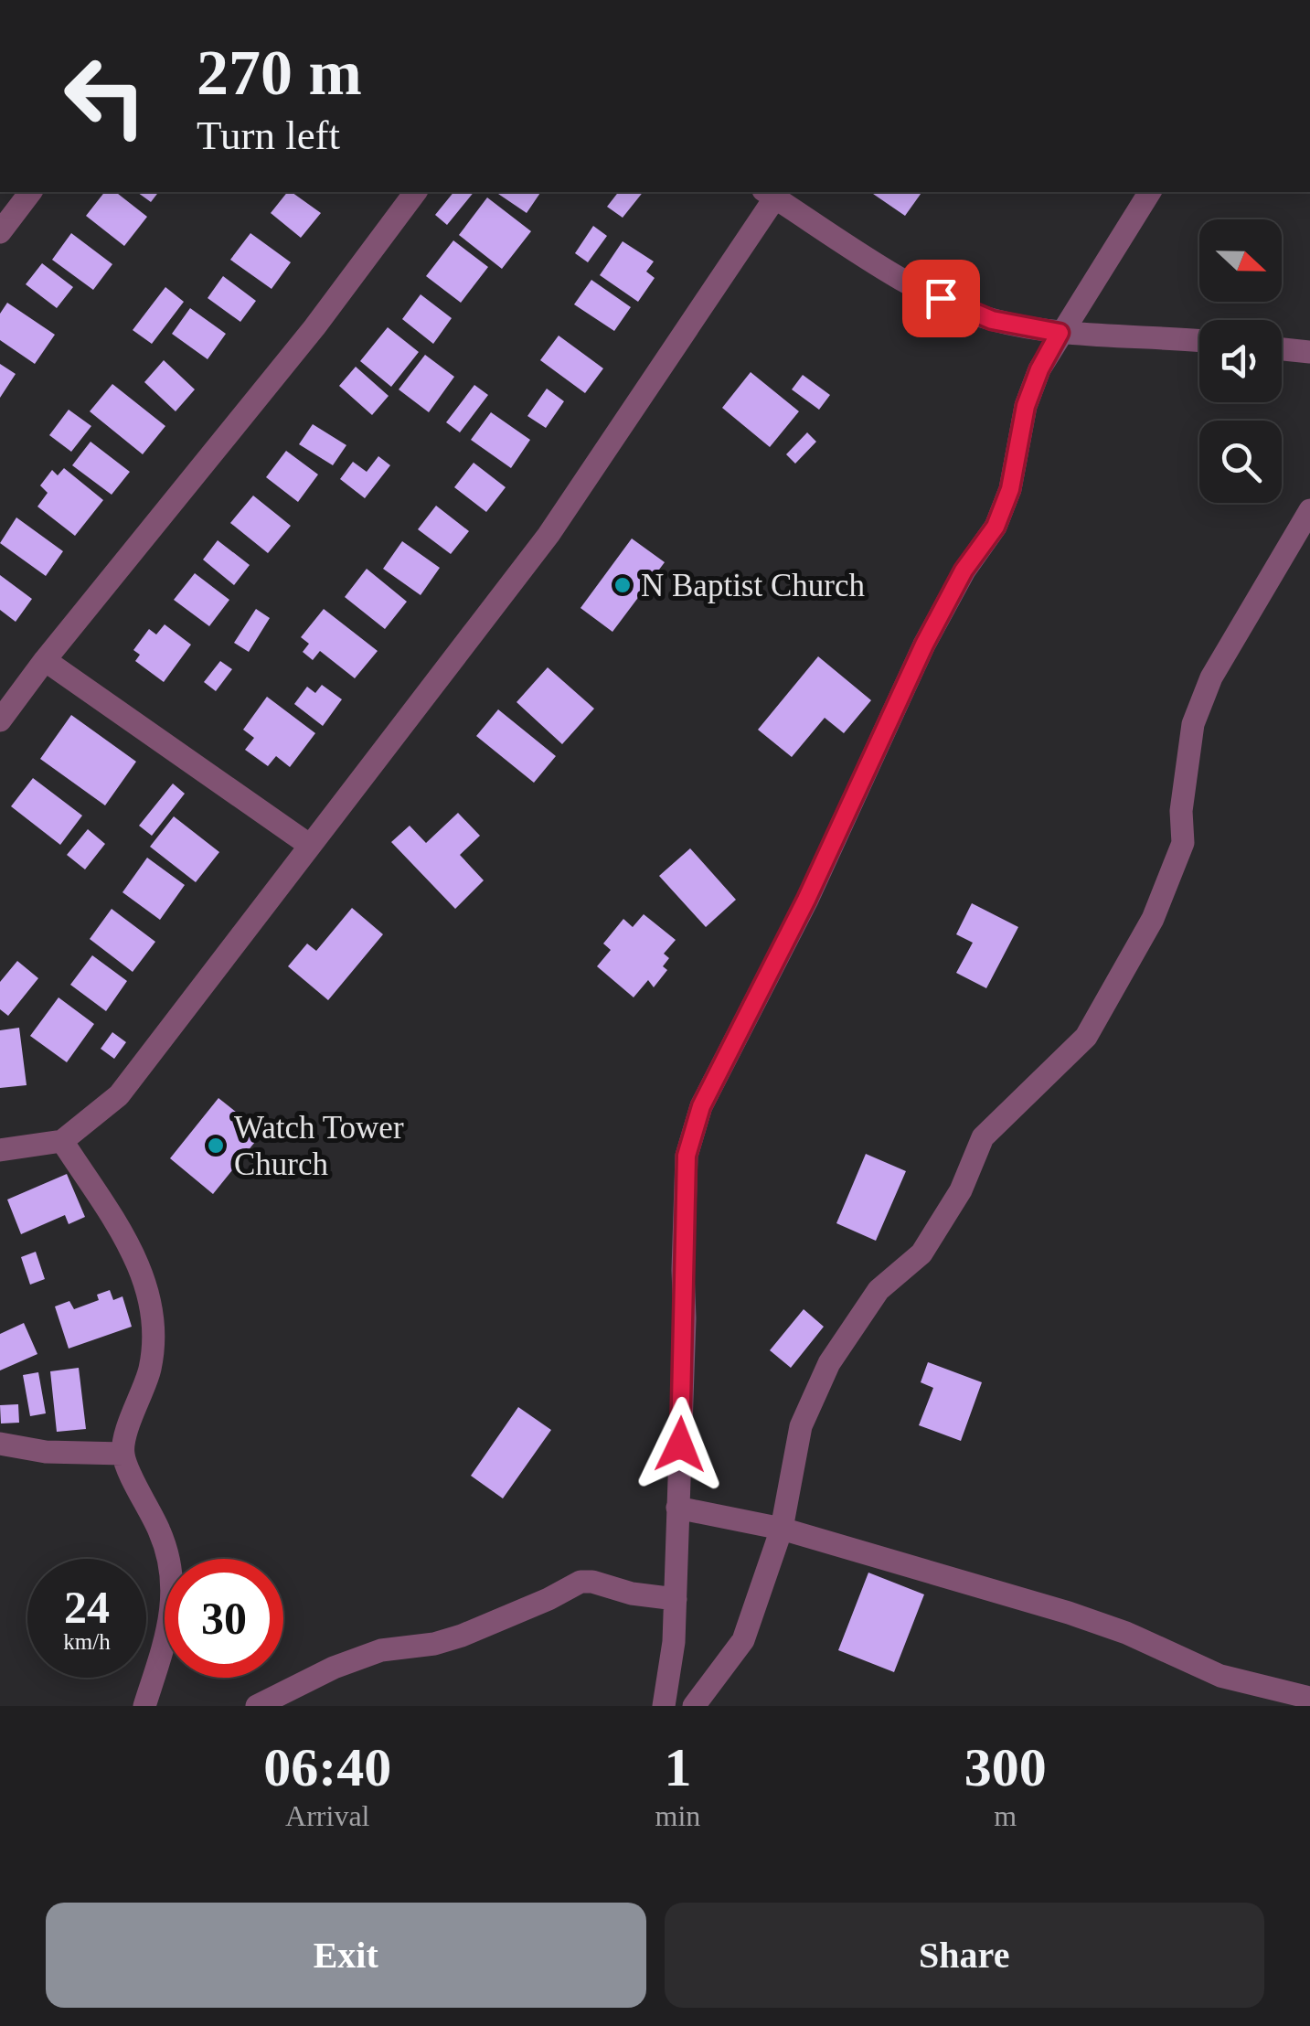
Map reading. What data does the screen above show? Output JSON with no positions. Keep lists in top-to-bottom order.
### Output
{
  "places": ["N Baptist Church", "Watch Tower Church"],
  "north": "right",
  "page": {
    "turn": ["270 m", "Turn left"],
    "speed": "24 km/h",
    "limit": "30",
    "eta": [
      "06:40",
      "Arrival",
      "1",
      "min",
      "300",
      "m"
    ],
    "buttons": ["Exit", "Share"]
  }
}
